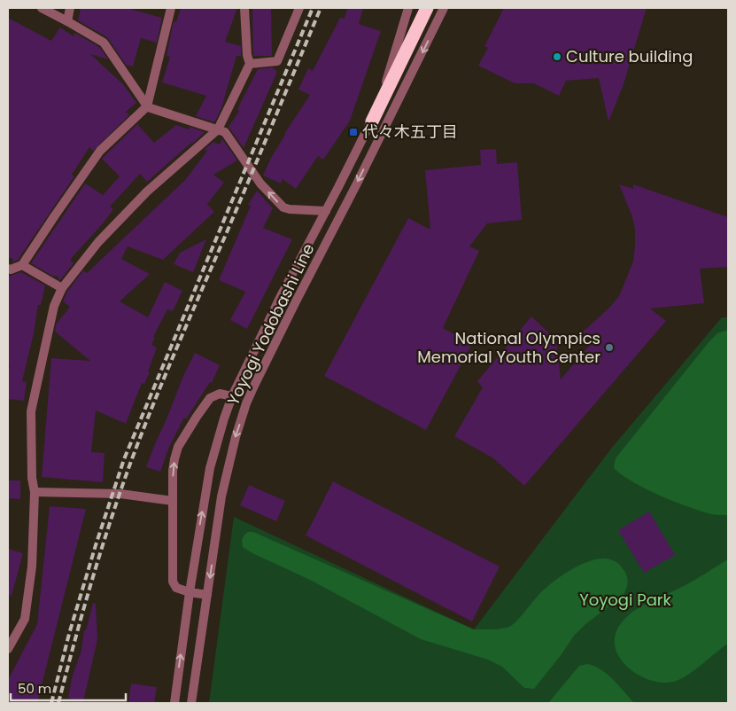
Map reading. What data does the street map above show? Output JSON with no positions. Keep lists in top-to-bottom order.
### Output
{
  "streets": {
    "street": ["Yoyogi Yodobashi Line"]
  },
  "parks": ["Yoyogi Park"],
  "places": {
    "other": ["Culture building", "National Olympics Memorial Youth Center"],
    "transit": ["代々木五丁目"]
  },
  "scale_bar": "50 m"
}
